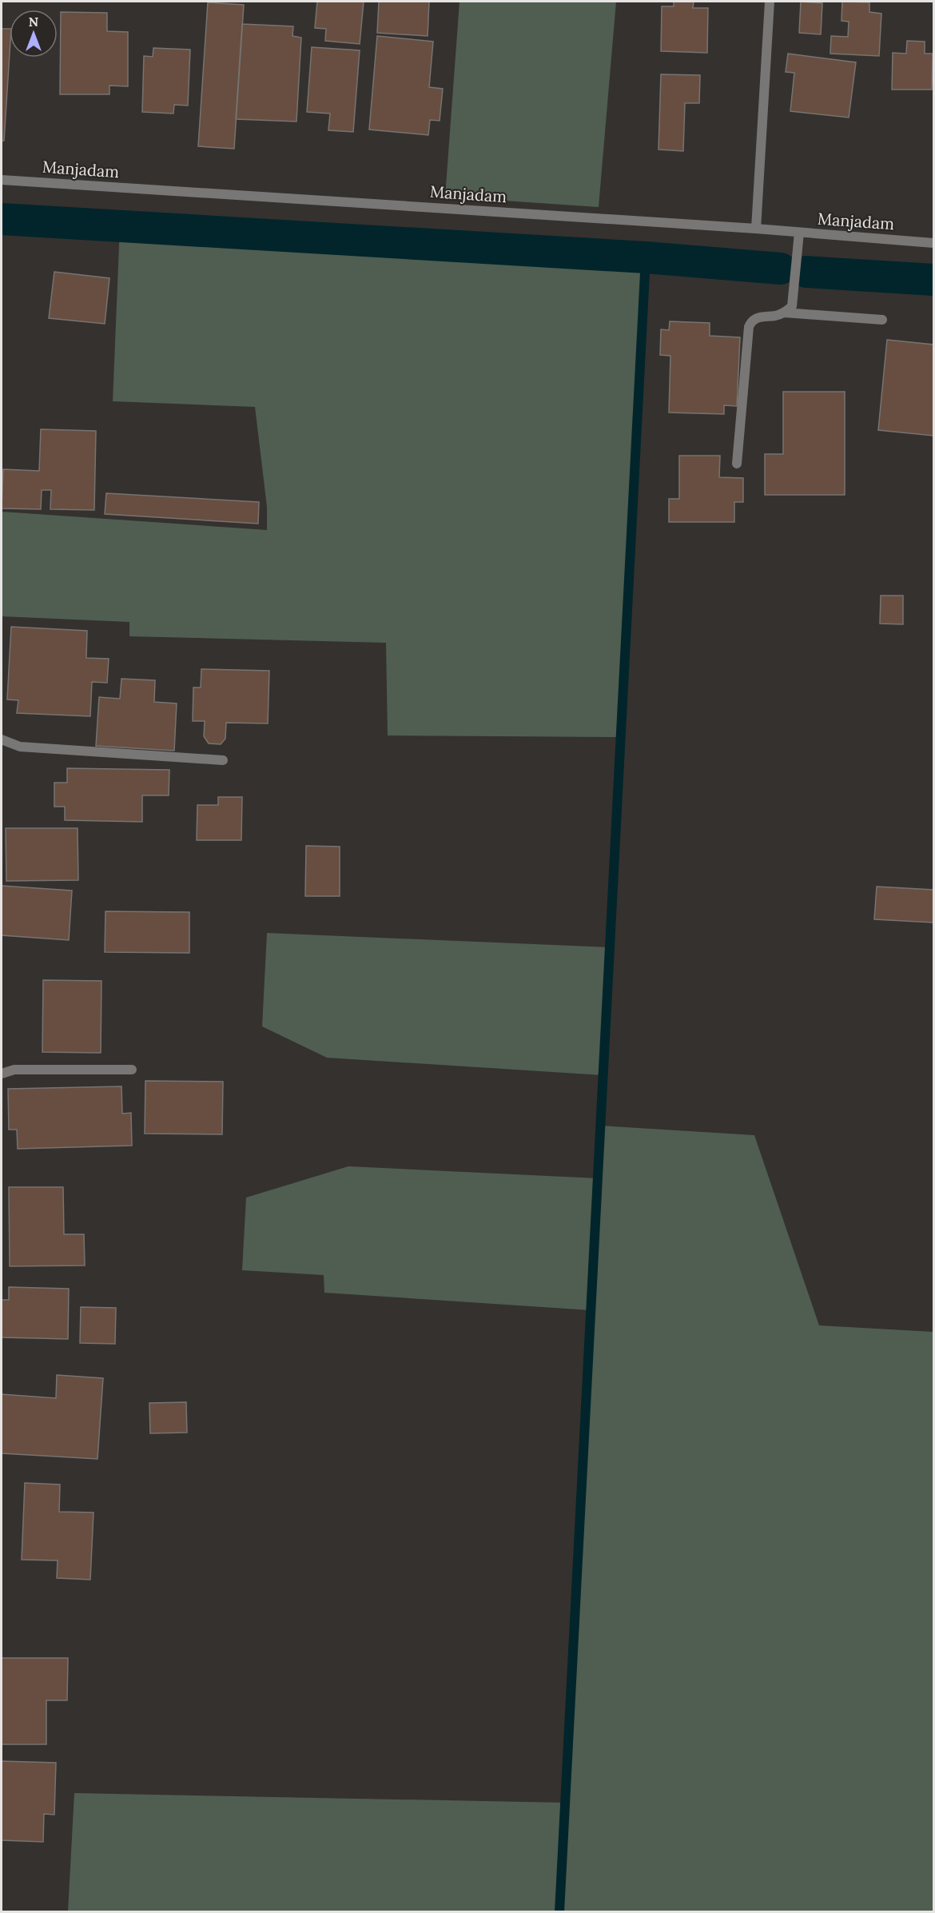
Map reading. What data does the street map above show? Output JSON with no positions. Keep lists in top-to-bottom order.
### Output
{
  "streets": {
    "street": ["Manjadam"]
  },
  "north": "top"
}
